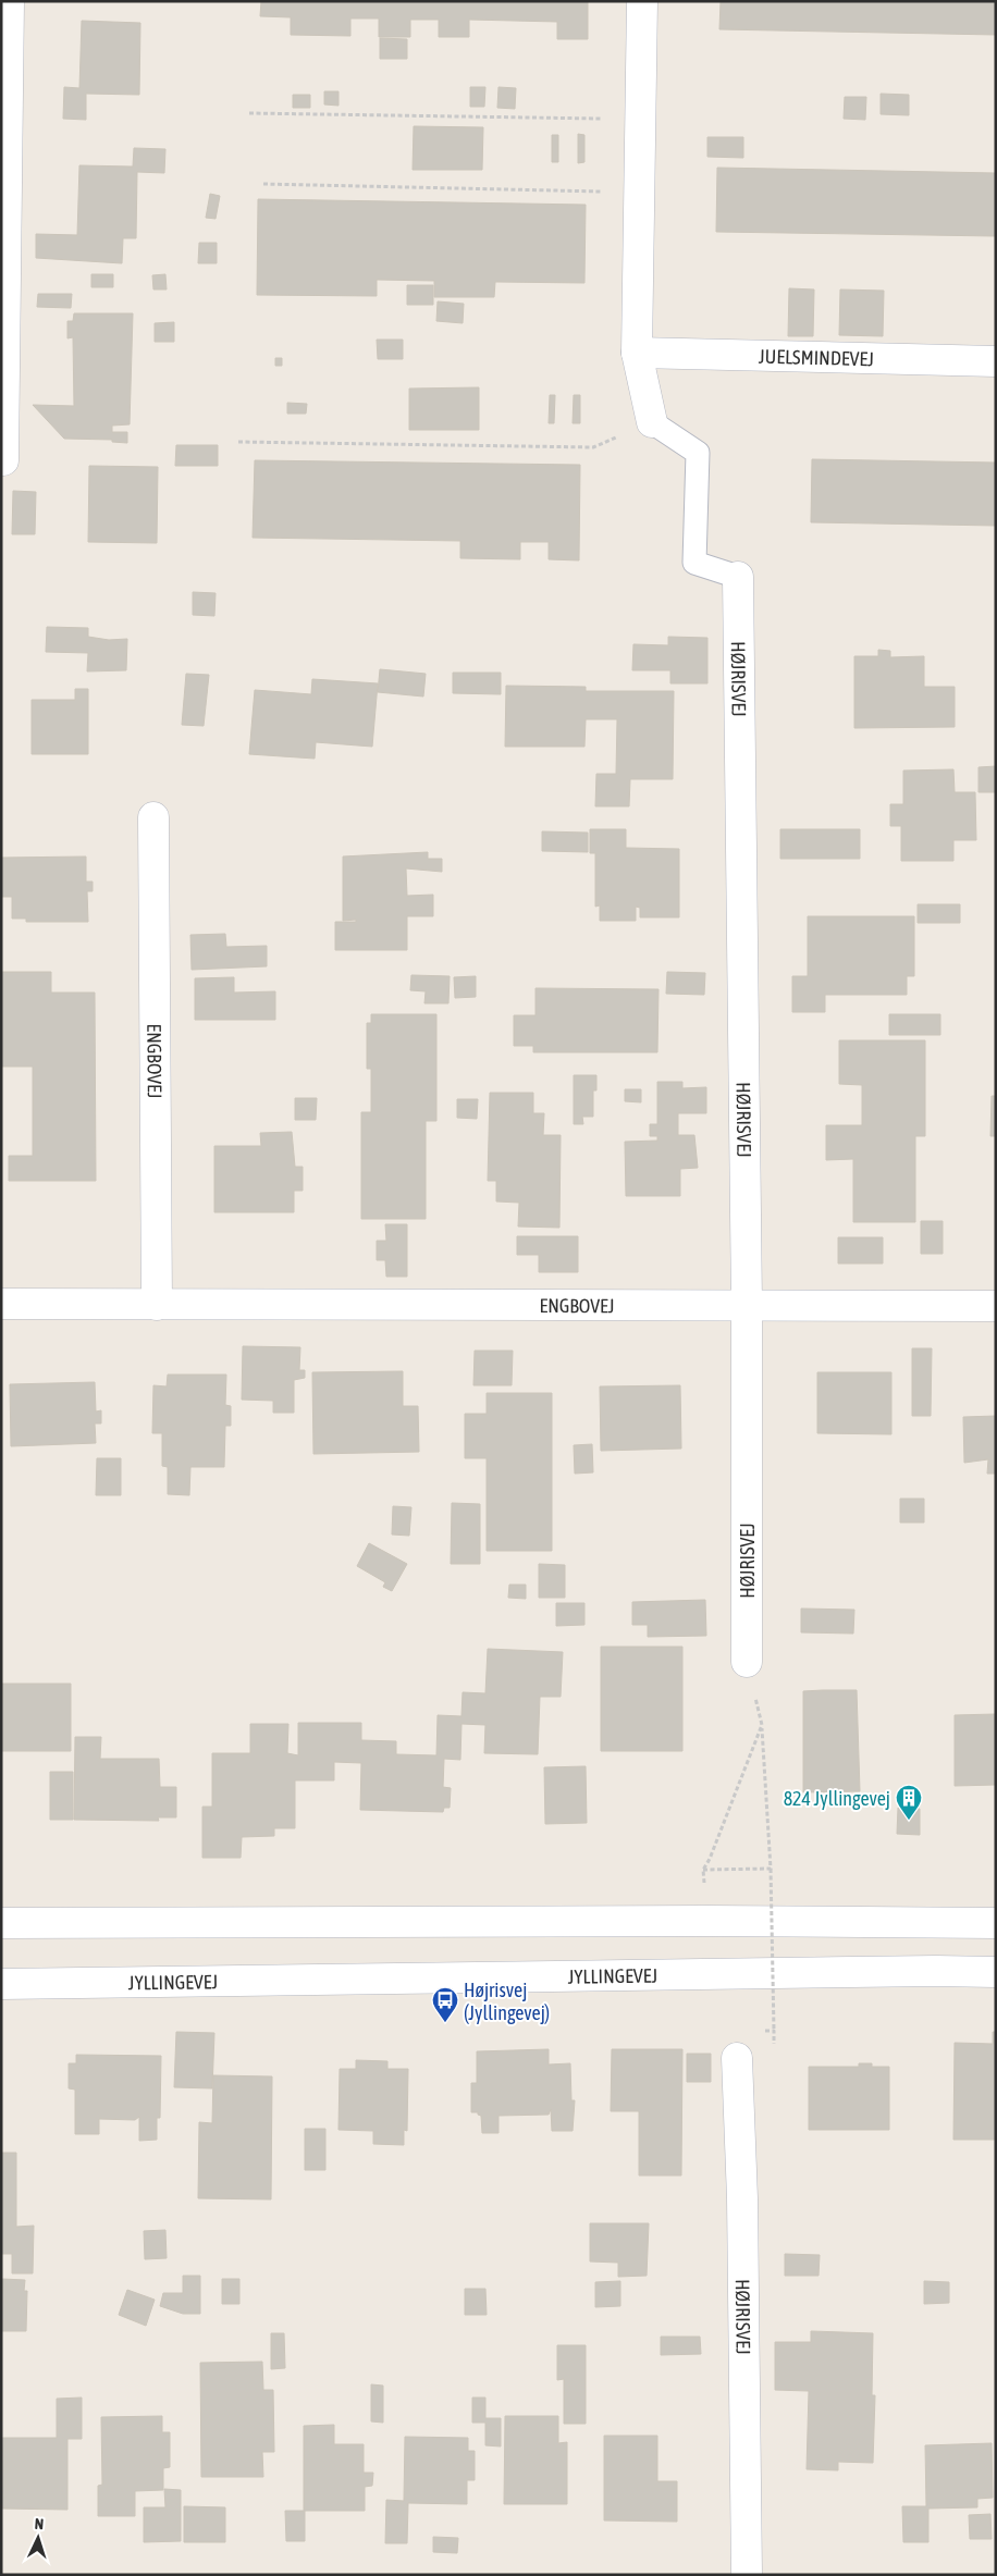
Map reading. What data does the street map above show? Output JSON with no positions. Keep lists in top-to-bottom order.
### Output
{
  "streets": {
    "street": [
      "JUELSMINDEVEJ",
      "HØJRISVEJ",
      "ENGBOVEJ",
      "JYLLINGEVEJ"
    ]
  },
  "crossings": [
    ["HØJRISVEJ", "ENGBOVEJ"]
  ],
  "places": {
    "building": ["824 Jyllingevej"],
    "bus stop": ["Højrisvej (Jyllingevej)"]
  },
  "north": "top"
}
